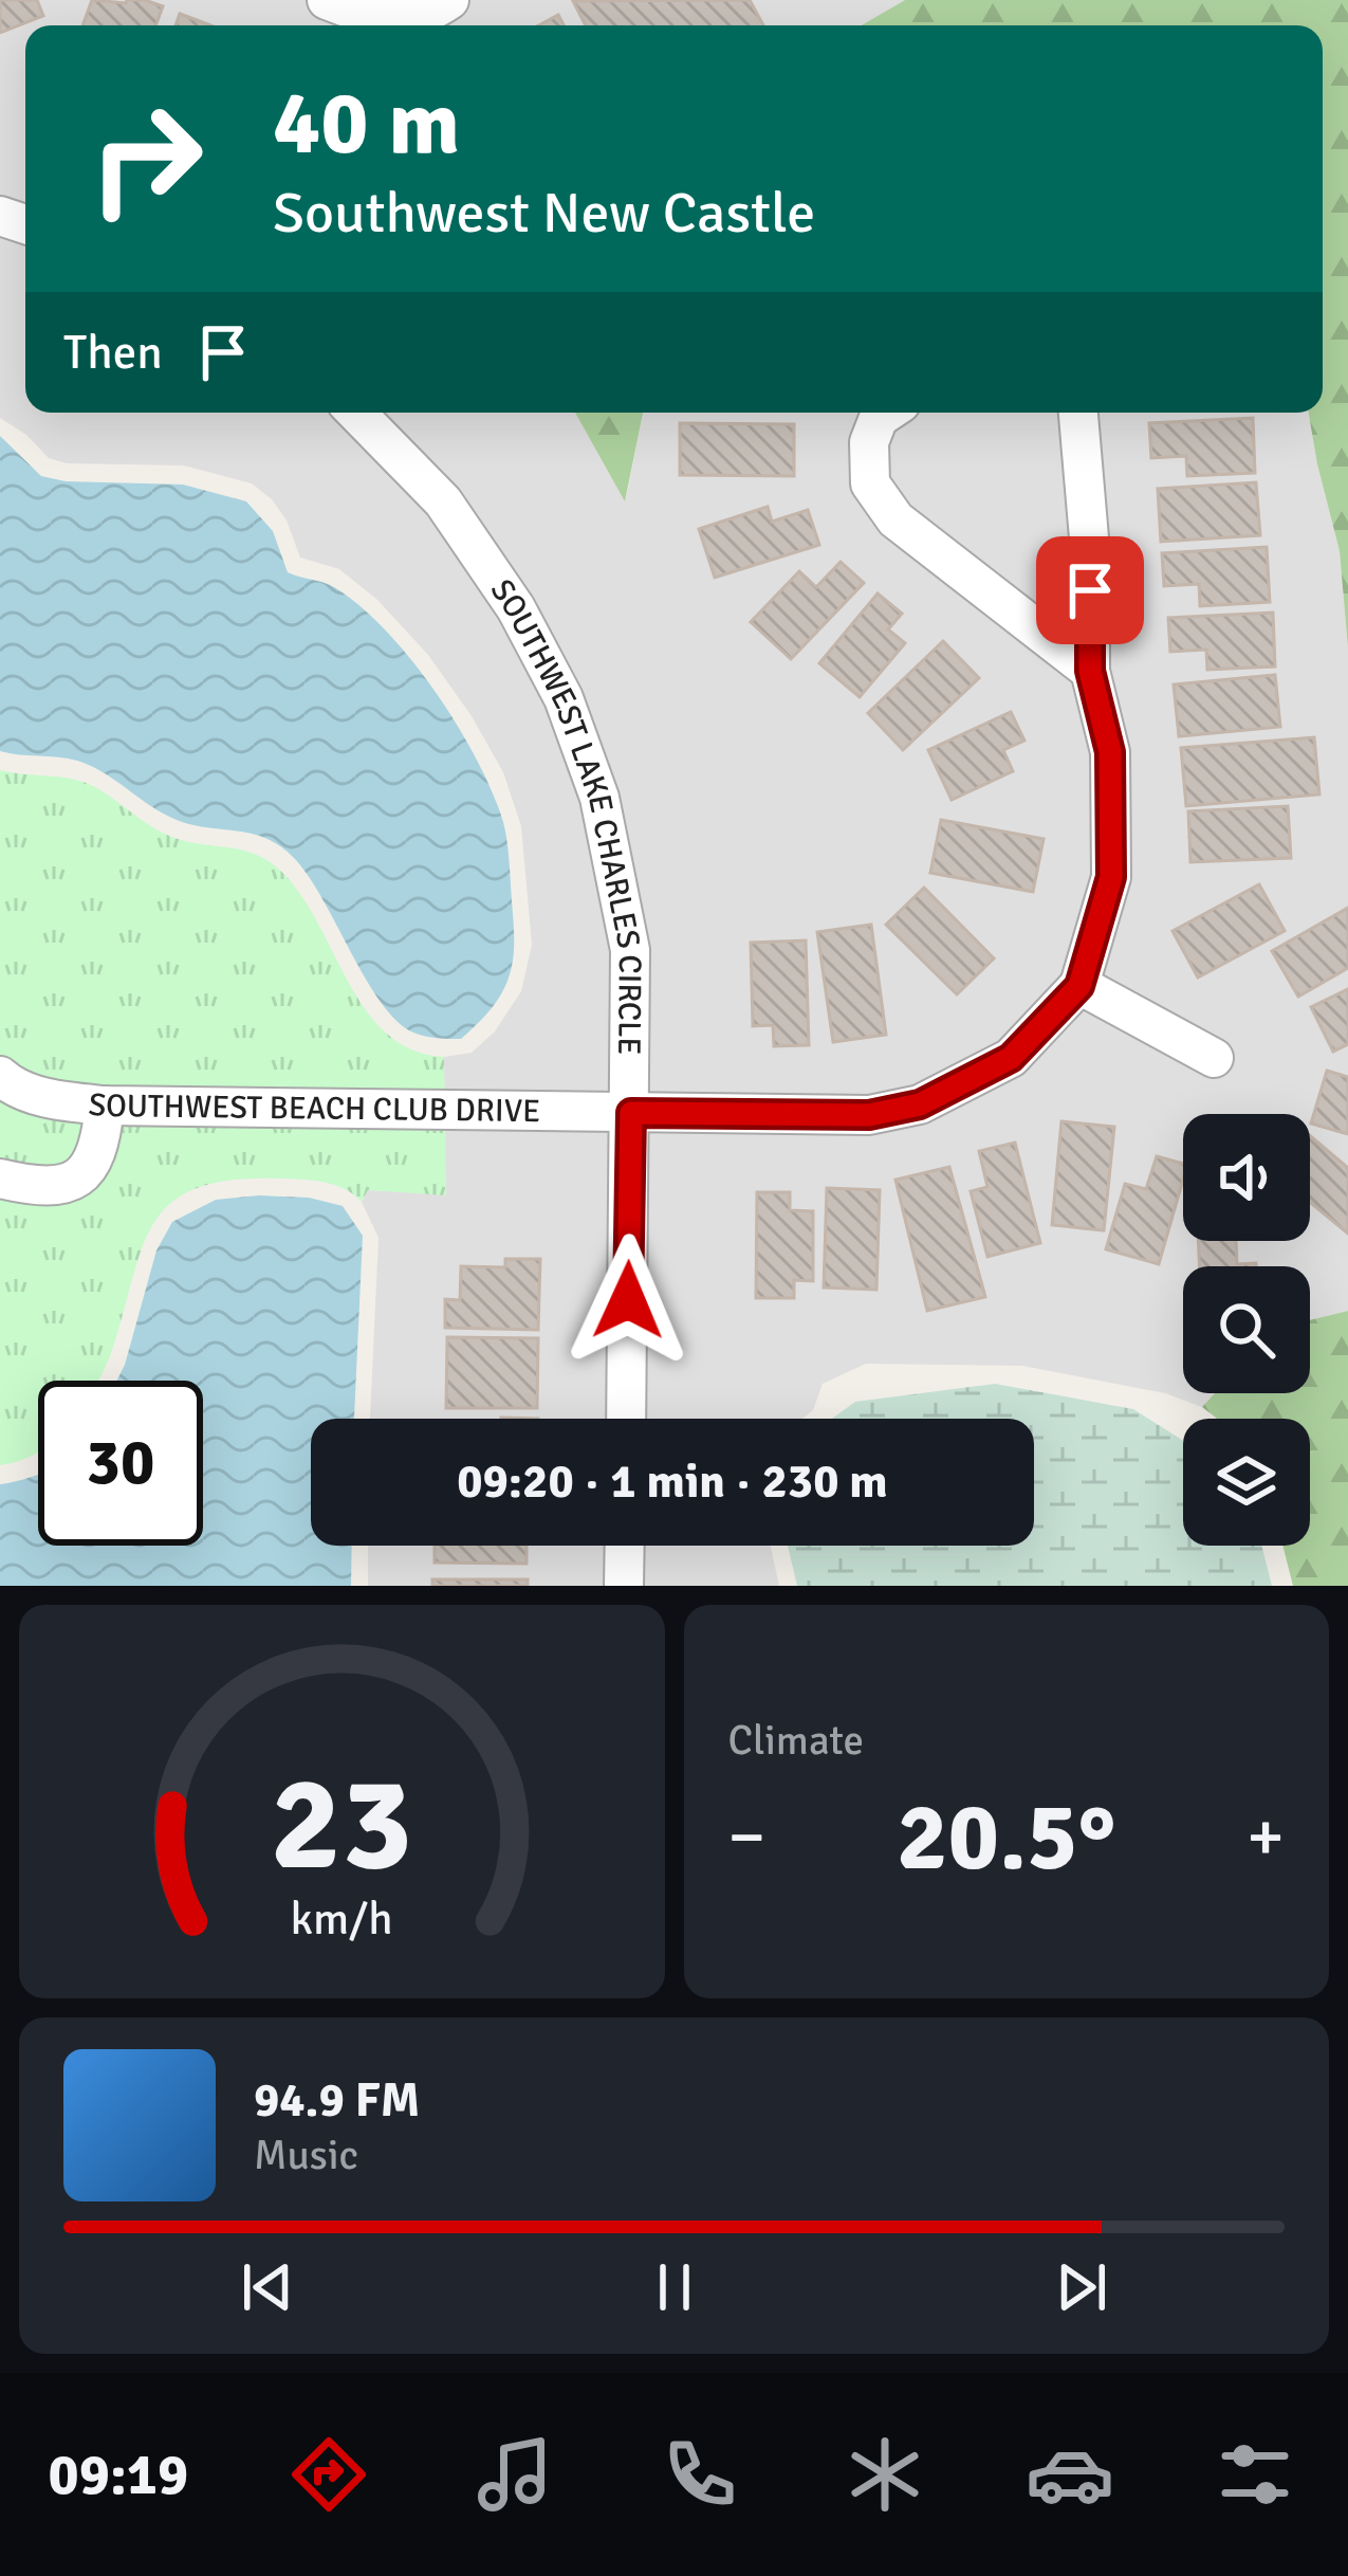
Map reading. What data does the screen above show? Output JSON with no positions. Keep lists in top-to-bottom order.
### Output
{
  "streets": {
    "street": ["SOUTHWEST LAKE CHARLES CIRCLE", "SOUTHWEST BEACH CLUB DRIVE"]
  },
  "crossings": [
    ["SOUTHWEST LAKE CHARLES CIRCLE", "SOUTHWEST BEACH CLUB DRIVE"]
  ],
  "page": {
    "turn": ["40 m", "Southwest New Castle"],
    "then": "Then",
    "limit": "30",
    "trip": "09:20 · 1 min · 230 m",
    "tile": "Climate",
    "heat": ["−", "20.5°", "+"],
    "song": ["94.9 FM", "Music"],
    "tabs": "09:19",
    "gauge": ["23", "km/h"]
  }
}
